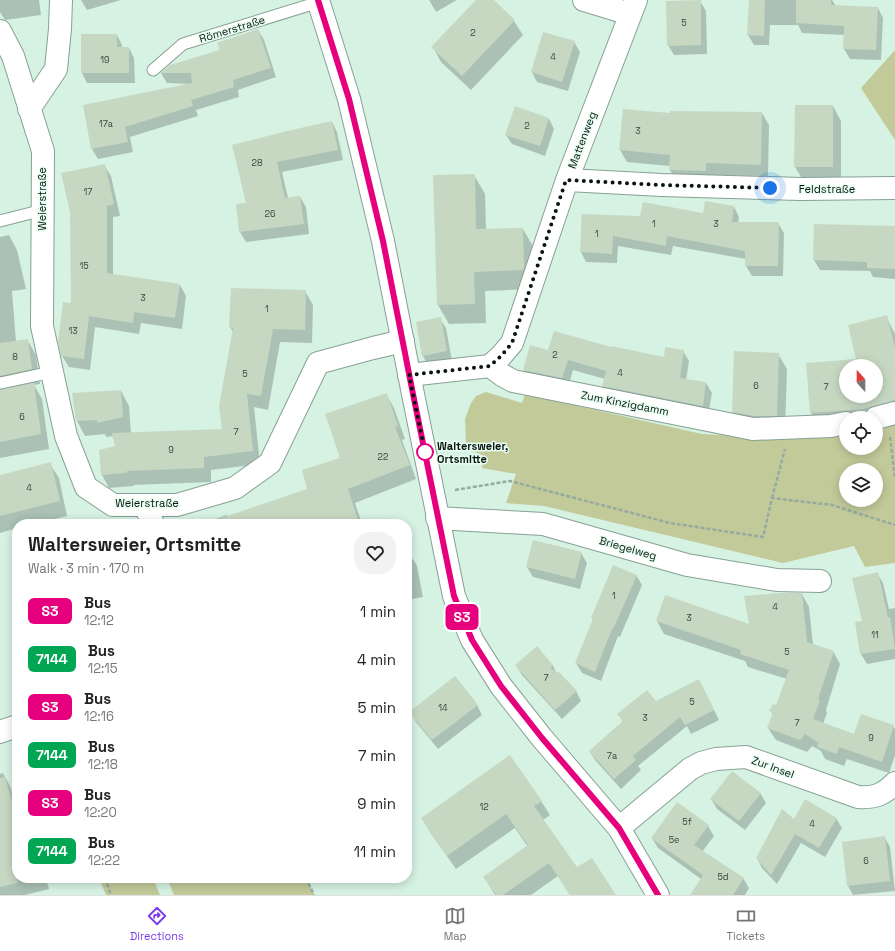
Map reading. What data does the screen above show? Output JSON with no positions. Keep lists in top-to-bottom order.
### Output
{
  "streets": {
    "street": [
      "Römerstraße",
      "Mattenweg",
      "Feldstraße",
      "Weierstraße",
      "Zum Kinzigdamm",
      "Briegelweg",
      "Zur Insel"
    ]
  },
  "crossings": [
    ["Römerstraße", "Weierstraße"],
    ["Römerstraße", "Briegelweg"],
    ["Römerstraße", "Zur Insel"],
    ["Mattenweg", "Feldstraße"],
    ["Mattenweg", "Zum Kinzigdamm"]
  ],
  "places": ["Waltersweier, Ortsmitte"],
  "lines": ["bus line S3"],
  "house_numbers": [
    "5",
    "2",
    "4",
    "19",
    "17a",
    "2",
    "3",
    "28",
    "17",
    "26",
    "1",
    "3",
    "1",
    "15",
    "3",
    "1",
    "13",
    "2",
    "8",
    "4",
    "5",
    "6",
    "7",
    "6",
    "7",
    "9",
    "22",
    "4",
    "1",
    "4",
    "3",
    "11",
    "5",
    "7",
    "5",
    "14",
    "3",
    "7",
    "9",
    "7a",
    "12",
    "5f",
    "4",
    "5e",
    "6",
    "5d"
  ],
  "north": "top",
  "page": {
    "on_map": "S3",
    "heading": ["Waltersweier, Ortsmitte", "Walk · 3 min · 170 m"],
    "list": [
      {
        "mark": "S3",
        "name": "Bus",
        "note": "12:12",
        "value": "1 min"
      },
      {
        "mark": "7144",
        "name": "Bus",
        "note": "12:15",
        "value": "4 min"
      },
      {
        "mark": "S3",
        "name": "Bus",
        "note": "12:16",
        "value": "5 min"
      },
      {
        "mark": "7144",
        "name": "Bus",
        "note": "12:18",
        "value": "7 min"
      },
      {
        "mark": "S3",
        "name": "Bus",
        "note": "12:20",
        "value": "9 min"
      },
      {
        "mark": "7144",
        "name": "Bus",
        "note": "12:22",
        "value": "11 min"
      }
    ],
    "tabs": ["Directions", "Map", "Tickets"]
  }
}
